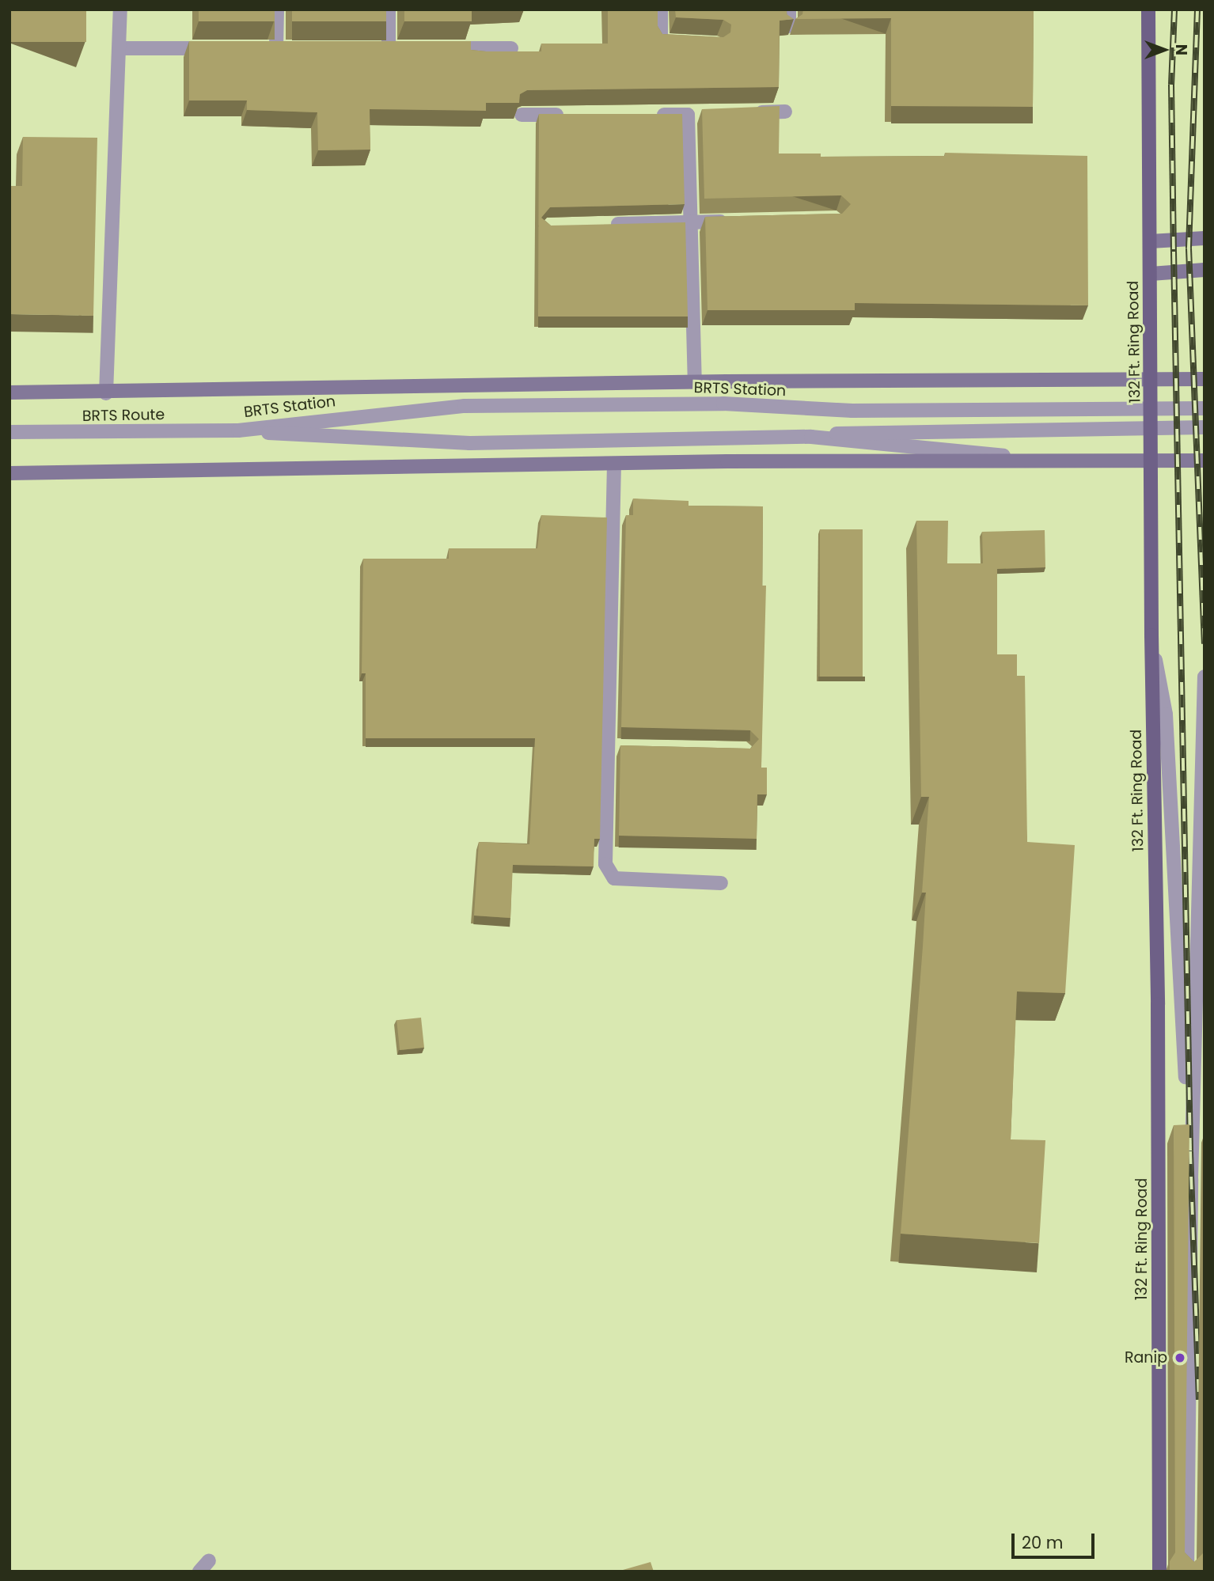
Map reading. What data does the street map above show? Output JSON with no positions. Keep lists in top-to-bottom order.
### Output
{
  "streets": {
    "main road": ["132 Ft. Ring Road"],
    "street": ["BRTS Station", "BRTS Route"]
  },
  "crossings": [
    ["132 Ft. Ring Road", "BRTS Station"],
    ["BRTS Station", "BRTS Route"]
  ],
  "places": ["Ranip"],
  "scale_bar": "20 m",
  "north": "right"
}
